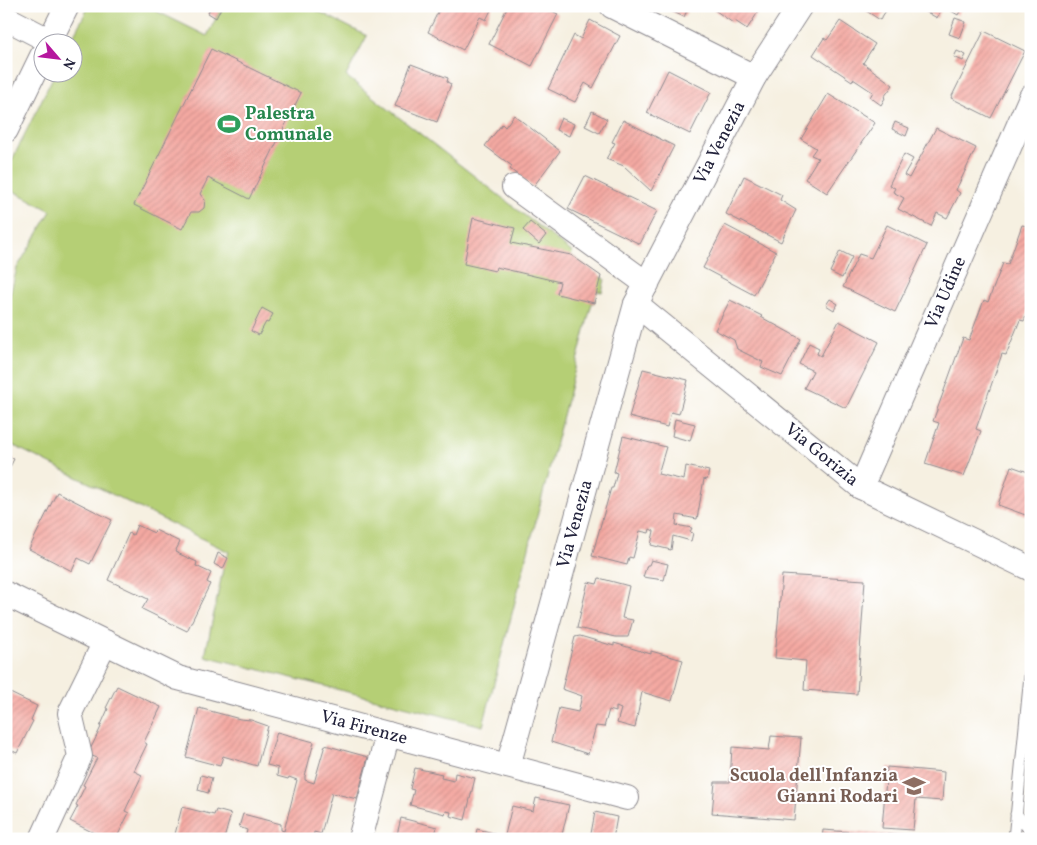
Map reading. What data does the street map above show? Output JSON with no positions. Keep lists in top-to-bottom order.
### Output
{
  "streets": {
    "street": [
      "Via Venezia",
      "Via Udine",
      "Via Gorizia",
      "Via Firenze"
    ]
  },
  "crossings": [
    ["Via Venezia", "Via Gorizia"],
    ["Via Venezia", "Via Firenze"],
    ["Via Udine", "Via Gorizia"]
  ],
  "places": {
    "sports": ["Palestra Comunale"],
    "school or university": ["Scuola dell'Infanzia Gianni Rodari"]
  },
  "north": "bottom right"
}
